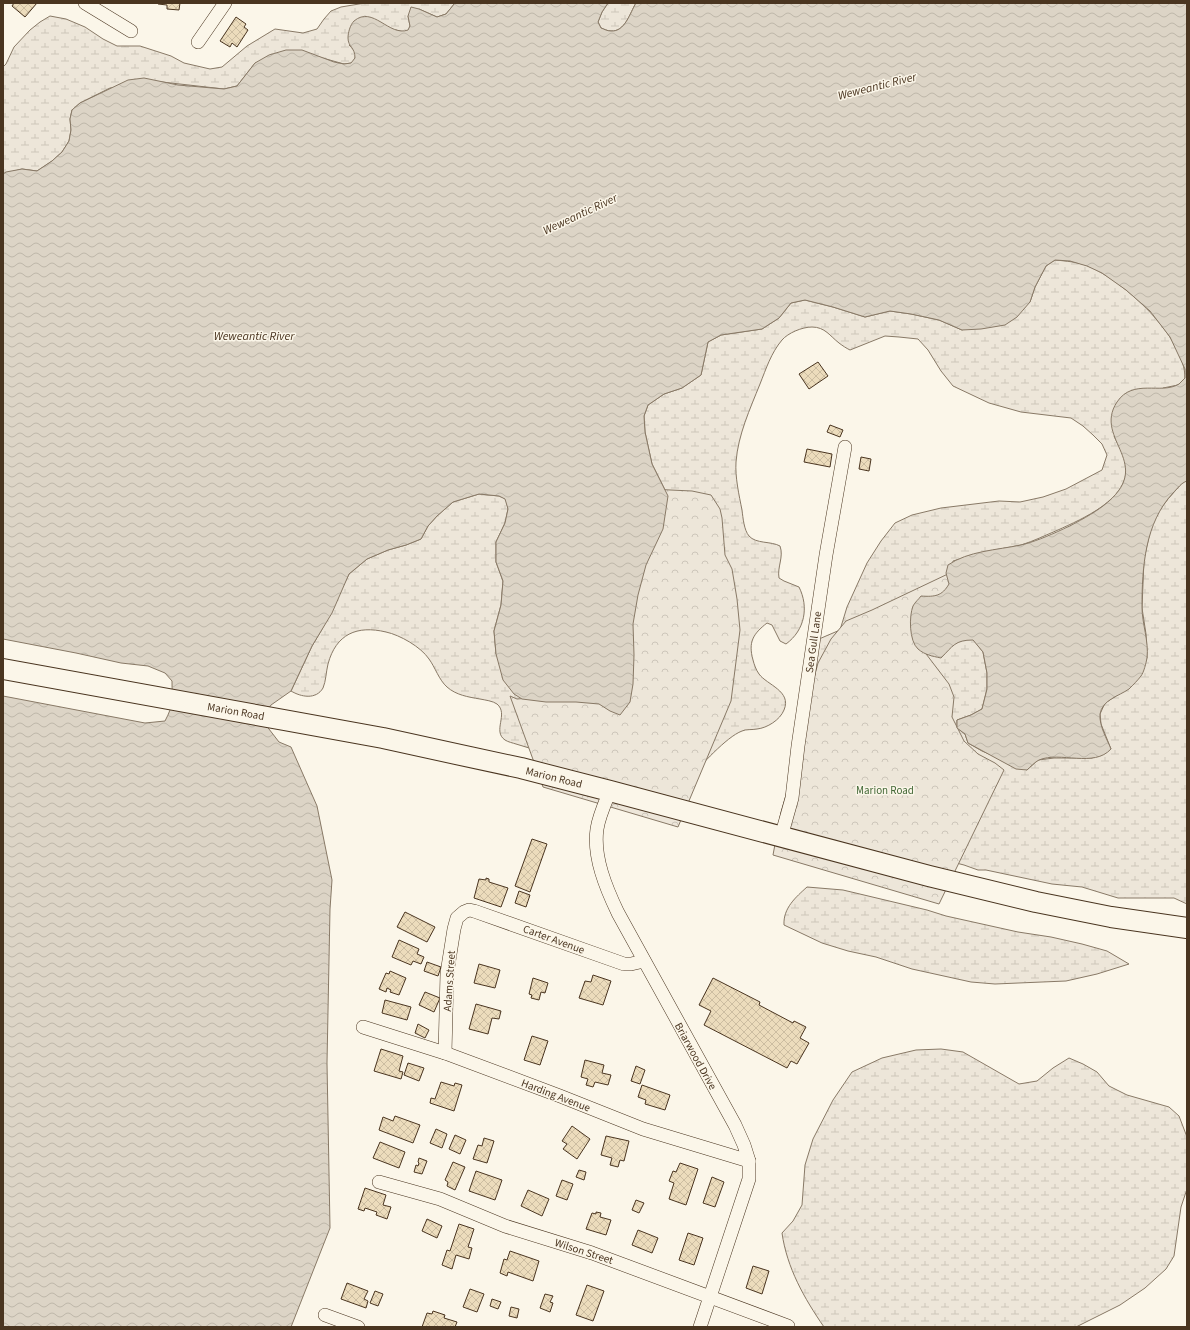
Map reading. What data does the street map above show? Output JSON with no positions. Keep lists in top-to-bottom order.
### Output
{
  "streets": {
    "main road": ["Marion Road"],
    "street": [
      "Sea Gull Lane",
      "Carter Avenue",
      "Adams Street",
      "Briarwood Drive",
      "Harding Avenue",
      "Wilson Street"
    ]
  },
  "crossings": [
    ["Sea Gull Lane", "Marion Road"],
    ["Marion Road", "Briarwood Drive"],
    ["Carter Avenue", "Adams Street"],
    ["Carter Avenue", "Briarwood Drive"],
    ["Adams Street", "Harding Avenue"],
    ["Briarwood Drive", "Harding Avenue"],
    ["Briarwood Drive", "Wilson Street"]
  ],
  "water": ["Weweantic River"],
  "parks": ["Marion Road"]
}
